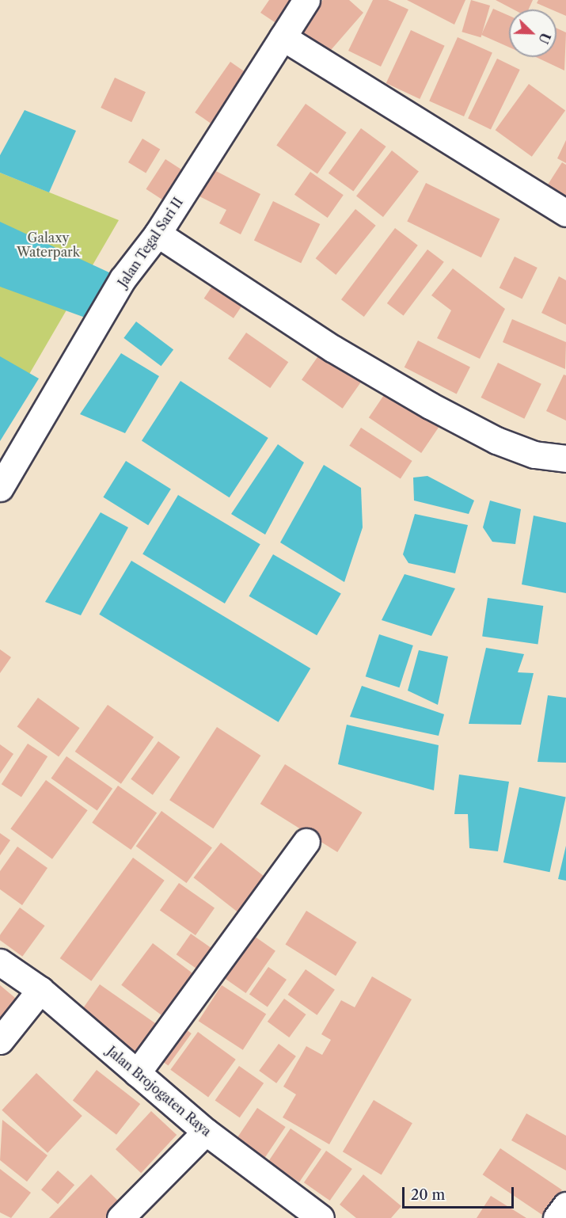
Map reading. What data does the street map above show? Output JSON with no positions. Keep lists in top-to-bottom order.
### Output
{
  "streets": {
    "street": ["Jalan Tegal Sari II", "Jalan Brojogaten Raya"]
  },
  "parks": ["Galaxy Waterpark"],
  "scale_bar": "20 m",
  "north": "bottom right"
}
